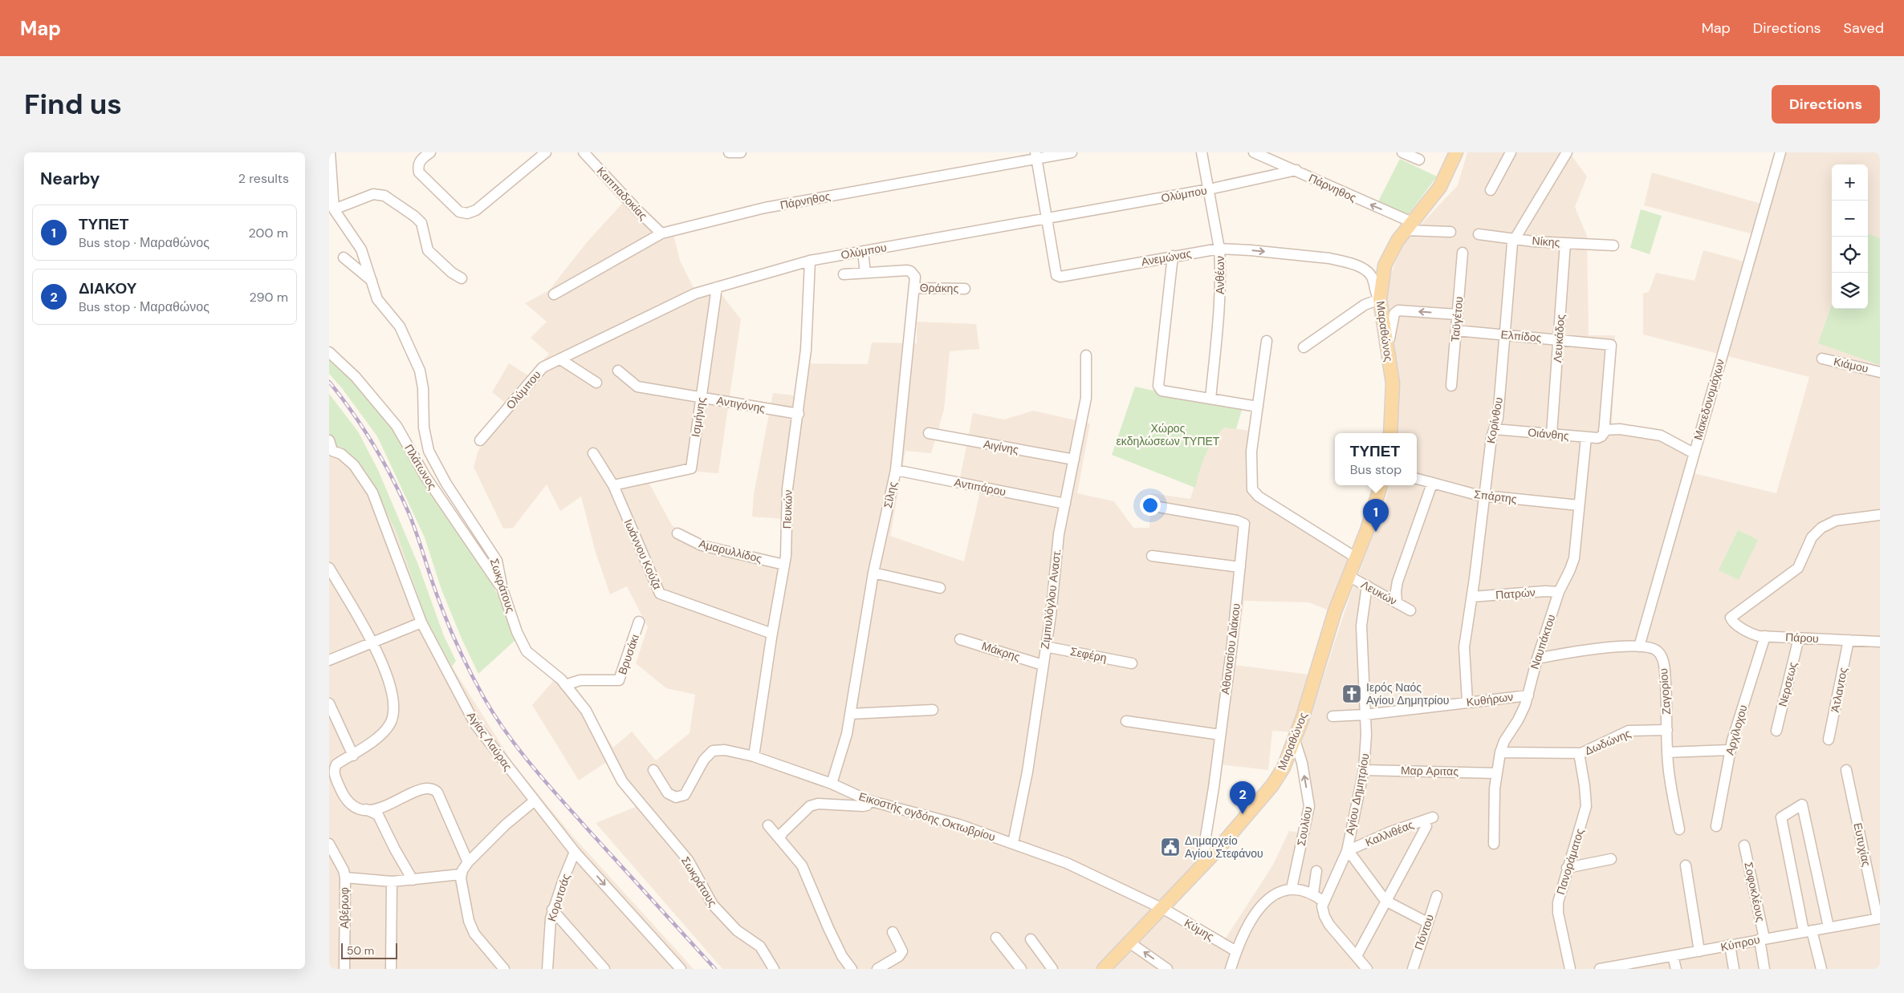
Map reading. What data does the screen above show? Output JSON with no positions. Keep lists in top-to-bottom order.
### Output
{
  "streets": {
    "main road": ["Μαραθώνος"],
    "street": [
      "Πάρνηθος",
      "Καππαδοκίας",
      "Ολύμπου",
      "Νίκης",
      "Ανεμώνας",
      "Ανθέων",
      "Θράκης",
      "Ταϋγέτου",
      "Ελπίδος",
      "Λευκάδος",
      "Κιάμου",
      "Μακεδονομάχων",
      "Αντιγόνης",
      "Ισμήνης",
      "Κορίνθου",
      "Οιάνθης",
      "Αιγίνης",
      "Πλάτωνος",
      "Αντιπάρου",
      "Σίλης",
      "Σπάρτης",
      "Πευκών",
      "Αμαρυλλίδος",
      "Ιωάννου Κούζα",
      "Σωκράτους",
      "Λευκών",
      "Πατρών",
      "Ζιμπυλόγλου Αναστ.",
      "Πάρου",
      "Ναυπάκτου",
      "Αθανασίου Διάκου",
      "Μάκρης",
      "Βρυσάκι",
      "Σεφέρη",
      "Νερσεως",
      "Άτλαντος",
      "Ζαγορίου",
      "Κυθήρων",
      "Αρχίλοχου",
      "Αγίας Λαύρας",
      "Δωδώνης",
      "Μαρ Αριτας",
      "Αγίου Δημητρίου",
      "Εικοστής ογδόης Οκτωβρίου",
      "Σουλίου",
      "Καλλιθέας",
      "Ευτυχίας",
      "Πανοράματος",
      "Σοφοκλέους",
      "Κορυτσάς",
      "Αβέρωφ",
      "Κύμης",
      "Πόντου",
      "Κύπρου"
    ]
  },
  "crossings": [
    ["Πάρνηθος", "Καππαδοκίας"],
    ["Πάρνηθος", "Ολύμπου"],
    ["Πάρνηθος", "Ανεμώνας"],
    ["Πάρνηθος", "Μαραθώνος"],
    ["Ολύμπου", "Ανεμώνας"],
    ["Ολύμπου", "Ανθέων"],
    ["Ολύμπου", "Ισμήνης"],
    ["Ολύμπου", "Πευκών"],
    ["Νίκης", "Λευκάδος"],
    ["Νίκης", "Κορίνθου"],
    ["Ανεμώνας", "Ανθέων"],
    ["Ανεμώνας", "Μαραθώνος"],
    ["Θράκης", "Σίλης"],
    ["Ταϋγέτου", "Ελπίδος"],
    ["Μαραθώνος", "Λευκών"],
    ["Μαραθώνος", "Αθανασίου Διάκου"],
    ["Μαραθώνος", "Εικοστής ογδόης Οκτωβρίου"],
    ["Μαραθώνος", "Σουλίου"],
    ["Μαραθώνος", "Κύμης"],
    ["Ελπίδος", "Λευκάδος"],
    ["Ελπίδος", "Κορίνθου"],
    ["Ελπίδος", "Οιάνθης"],
    ["Λευκάδος", "Οιάνθης"],
    ["Μακεδονομάχων", "Οιάνθης"],
    ["Μακεδονομάχων", "Ζαγορίου"],
    ["Αντιγόνης", "Ισμήνης"],
    ["Αντιγόνης", "Πευκών"],
    ["Ισμήνης", "Ιωάννου Κούζα"],
    ["Κορίνθου", "Οιάνθης"],
    ["Κορίνθου", "Σπάρτης"],
    ["Κορίνθου", "Πατρών"],
    ["Κορίνθου", "Κυθήρων"],
    ["Οιάνθης", "Ναυπάκτου"],
    ["Αιγίνης", "Ζιμπυλόγλου Αναστ."],
    ["Πλάτωνος", "Σωκράτους"],
    ["Αντιπάρου", "Σίλης"],
    ["Αντιπάρου", "Ζιμπυλόγλου Αναστ."],
    ["Σίλης", "Εικοστής ογδόης Οκτωβρίου"],
    ["Σπάρτης", "Ναυπάκτου"],
    ["Πευκών", "Αμαρυλλίδος"],
    ["Πευκών", "Ιωάννου Κούζα"],
    ["Πευκών", "Εικοστής ογδόης Οκτωβρίου"],
    ["Σωκράτους", "Βρυσάκι"],
    ["Λευκών", "Αγίου Δημητρίου"],
    ["Πατρών", "Ναυπάκτου"],
    ["Ζιμπυλόγλου Αναστ.", "Μάκρης"],
    ["Ζιμπυλόγλου Αναστ.", "Σεφέρη"],
    ["Ζιμπυλόγλου Αναστ.", "Εικοστής ογδόης Οκτωβρίου"],
    ["Πάρου", "Νερσεως"],
    ["Πάρου", "Άτλαντος"],
    ["Πάρου", "Αρχίλοχου"],
    ["Ναυπάκτου", "Ζαγορίου"],
    ["Ναυπάκτου", "Κυθήρων"],
    ["Ναυπάκτου", "Δωδώνης"],
    ["Ναυπάκτου", "Μαρ Αριτας"],
    ["Ζαγορίου", "Δωδώνης"],
    ["Κυθήρων", "Αγίου Δημητρίου"],
    ["Αγίας Λαύρας", "Κορυτσάς"],
    ["Δωδώνης", "Πανοράματος"],
    ["Μαρ Αριτας", "Αγίου Δημητρίου"],
    ["Αγίου Δημητρίου", "Καλλιθέας"],
    ["Εικοστής ογδόης Οκτωβρίου", "Κύμης"],
    ["Ευτυχίας", "Κύπρου"],
    ["Σοφοκλέους", "Κύπρου"]
  ],
  "one_way": ["Ανεμώνας", "Σουλίου"],
  "parks": ["Χώρος εκδηλώσεων ΤΥΠΕΤ"],
  "places": {
    "church": ["Ιερός Ναός Αγίου Δημητρίου"],
    "public building": ["Δημαρχείο Αγίου Στεφάνου"]
  },
  "scale_bar": "50 m",
  "page": {
    "header": "Map",
    "nav": ["Map", "Directions", "Saved"],
    "buttons": "Directions",
    "title": "Find us",
    "heading": ["Nearby", "2 results"],
    "map_buttons": ["+", "−"],
    "list": [
      {
        "mark": "1",
        "name": "ΤΥΠΕΤ",
        "note": "Bus stop · Μαραθώνος",
        "value": "200 m"
      },
      {
        "mark": "2",
        "name": "ΔΙΑΚΟΥ",
        "note": "Bus stop · Μαραθώνος",
        "value": "290 m"
      }
    ],
    "popup": ["ΤΥΠΕΤ", "Bus stop"],
    "pins": ["1", "2"],
    "scale": "50 m"
  }
}
